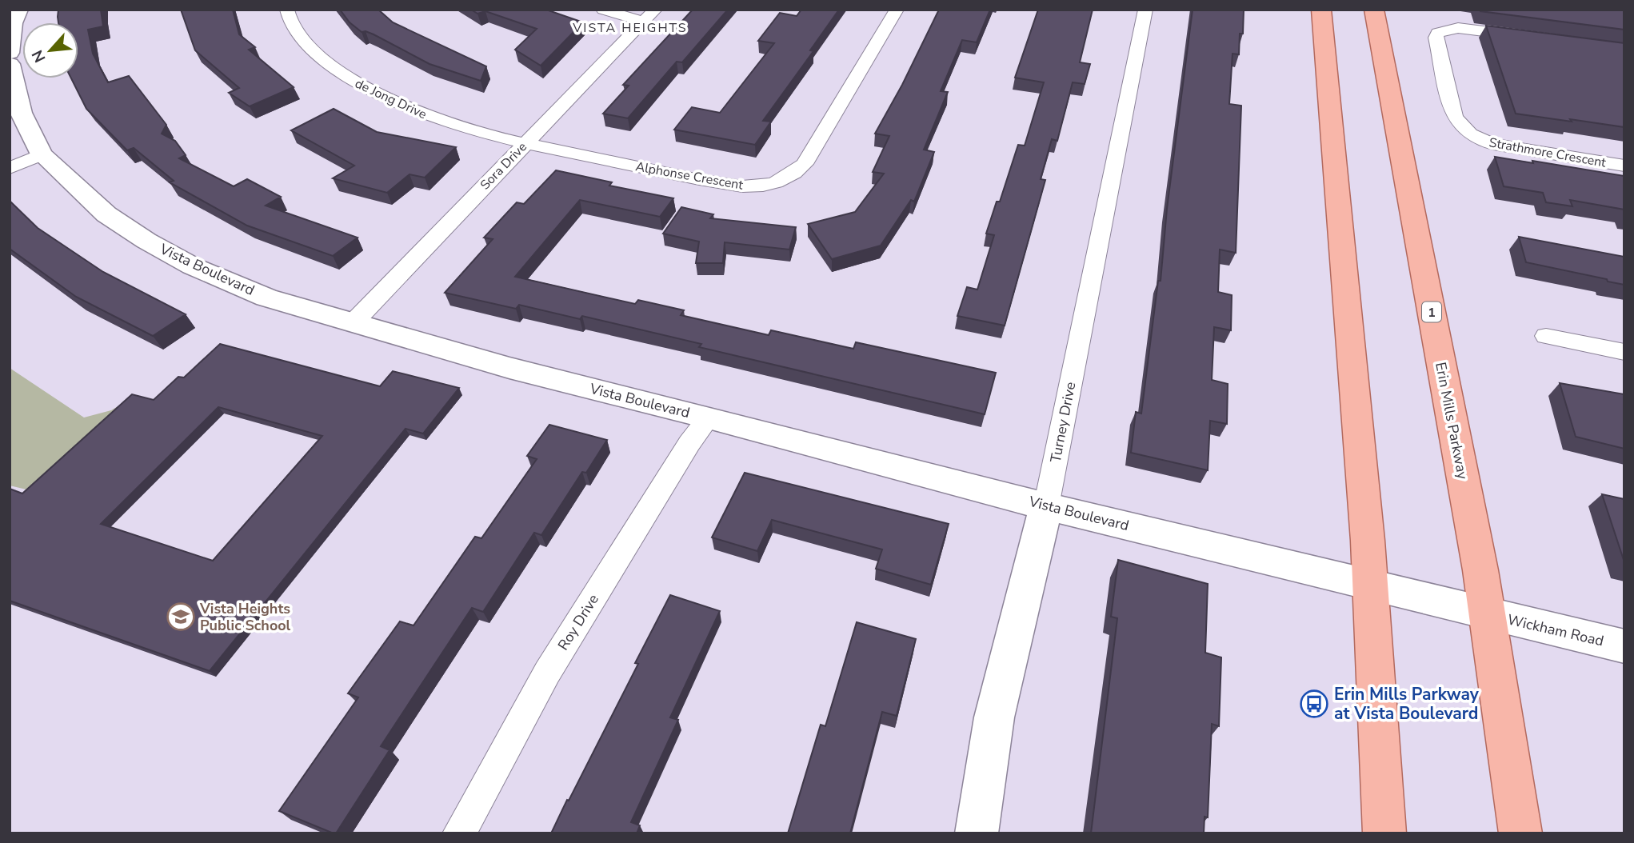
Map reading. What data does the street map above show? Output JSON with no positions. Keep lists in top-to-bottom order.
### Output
{
  "streets": {
    "main road": ["1", "Erin Mills Parkway"],
    "street": [
      "de Jong Drive",
      "Strathmore Crescent",
      "Sora Drive",
      "Alphonse Crescent",
      "Vista Boulevard",
      "Turney Drive",
      "Roy Drive",
      "Wickham Road"
    ]
  },
  "crossings": [
    ["de Jong Drive", "Sora Drive"],
    ["de Jong Drive", "Alphonse Crescent"],
    ["Sora Drive", "Alphonse Crescent"],
    ["Sora Drive", "Vista Boulevard"],
    ["Vista Boulevard", "Erin Mills Parkway"],
    ["Vista Boulevard", "Turney Drive"],
    ["Vista Boulevard", "Roy Drive"],
    ["Vista Boulevard", "Wickham Road"],
    ["Erin Mills Parkway", "Wickham Road"]
  ],
  "districts": ["VISTA HEIGHTS"],
  "places": {
    "school or university": ["Vista Heights Public School"],
    "bus stop": ["Erin Mills Parkway at Vista Boulevard"]
  },
  "north": "bottom left"
}
